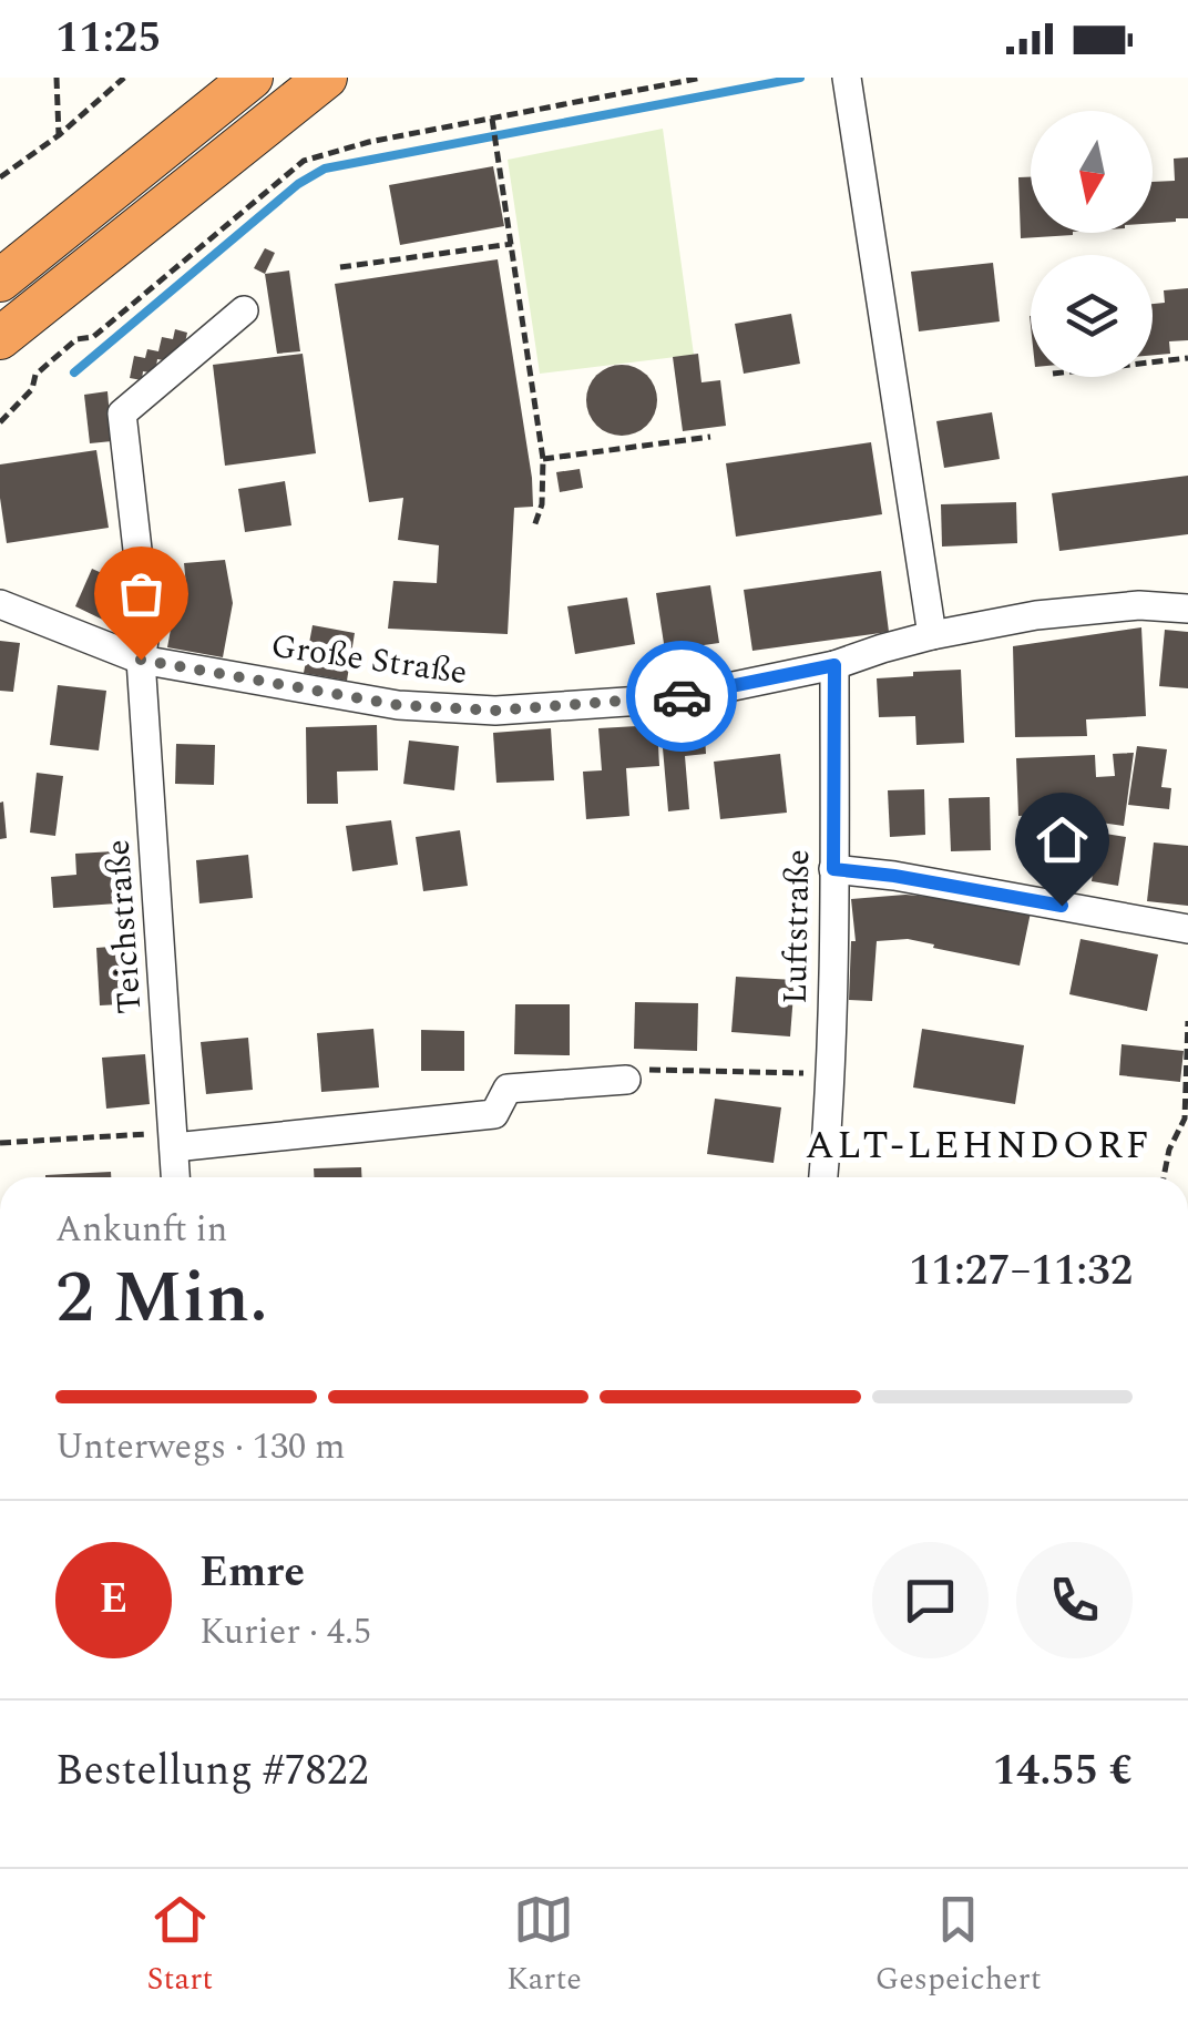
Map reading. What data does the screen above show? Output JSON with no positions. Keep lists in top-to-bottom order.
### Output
{
  "streets": {
    "street": ["Große Straße", "Teichstraße", "Luftstraße"]
  },
  "crossings": [
    ["Große Straße", "Teichstraße"],
    ["Große Straße", "Luftstraße"]
  ],
  "districts": ["ALT-LEHNDORF"],
  "north": "bottom",
  "page": {
    "status": "11:25",
    "heading": ["2 Min.", "Ankunft in", "11:27–11:32"],
    "panel": [
      "Emre",
      "Kurier · 4.5",
      "Bestellung #7822",
      "14.55 €"
    ],
    "bar": "Unterwegs · 130 m",
    "round": "E",
    "tabs": ["Start", "Karte", "Gespeichert"]
  }
}
